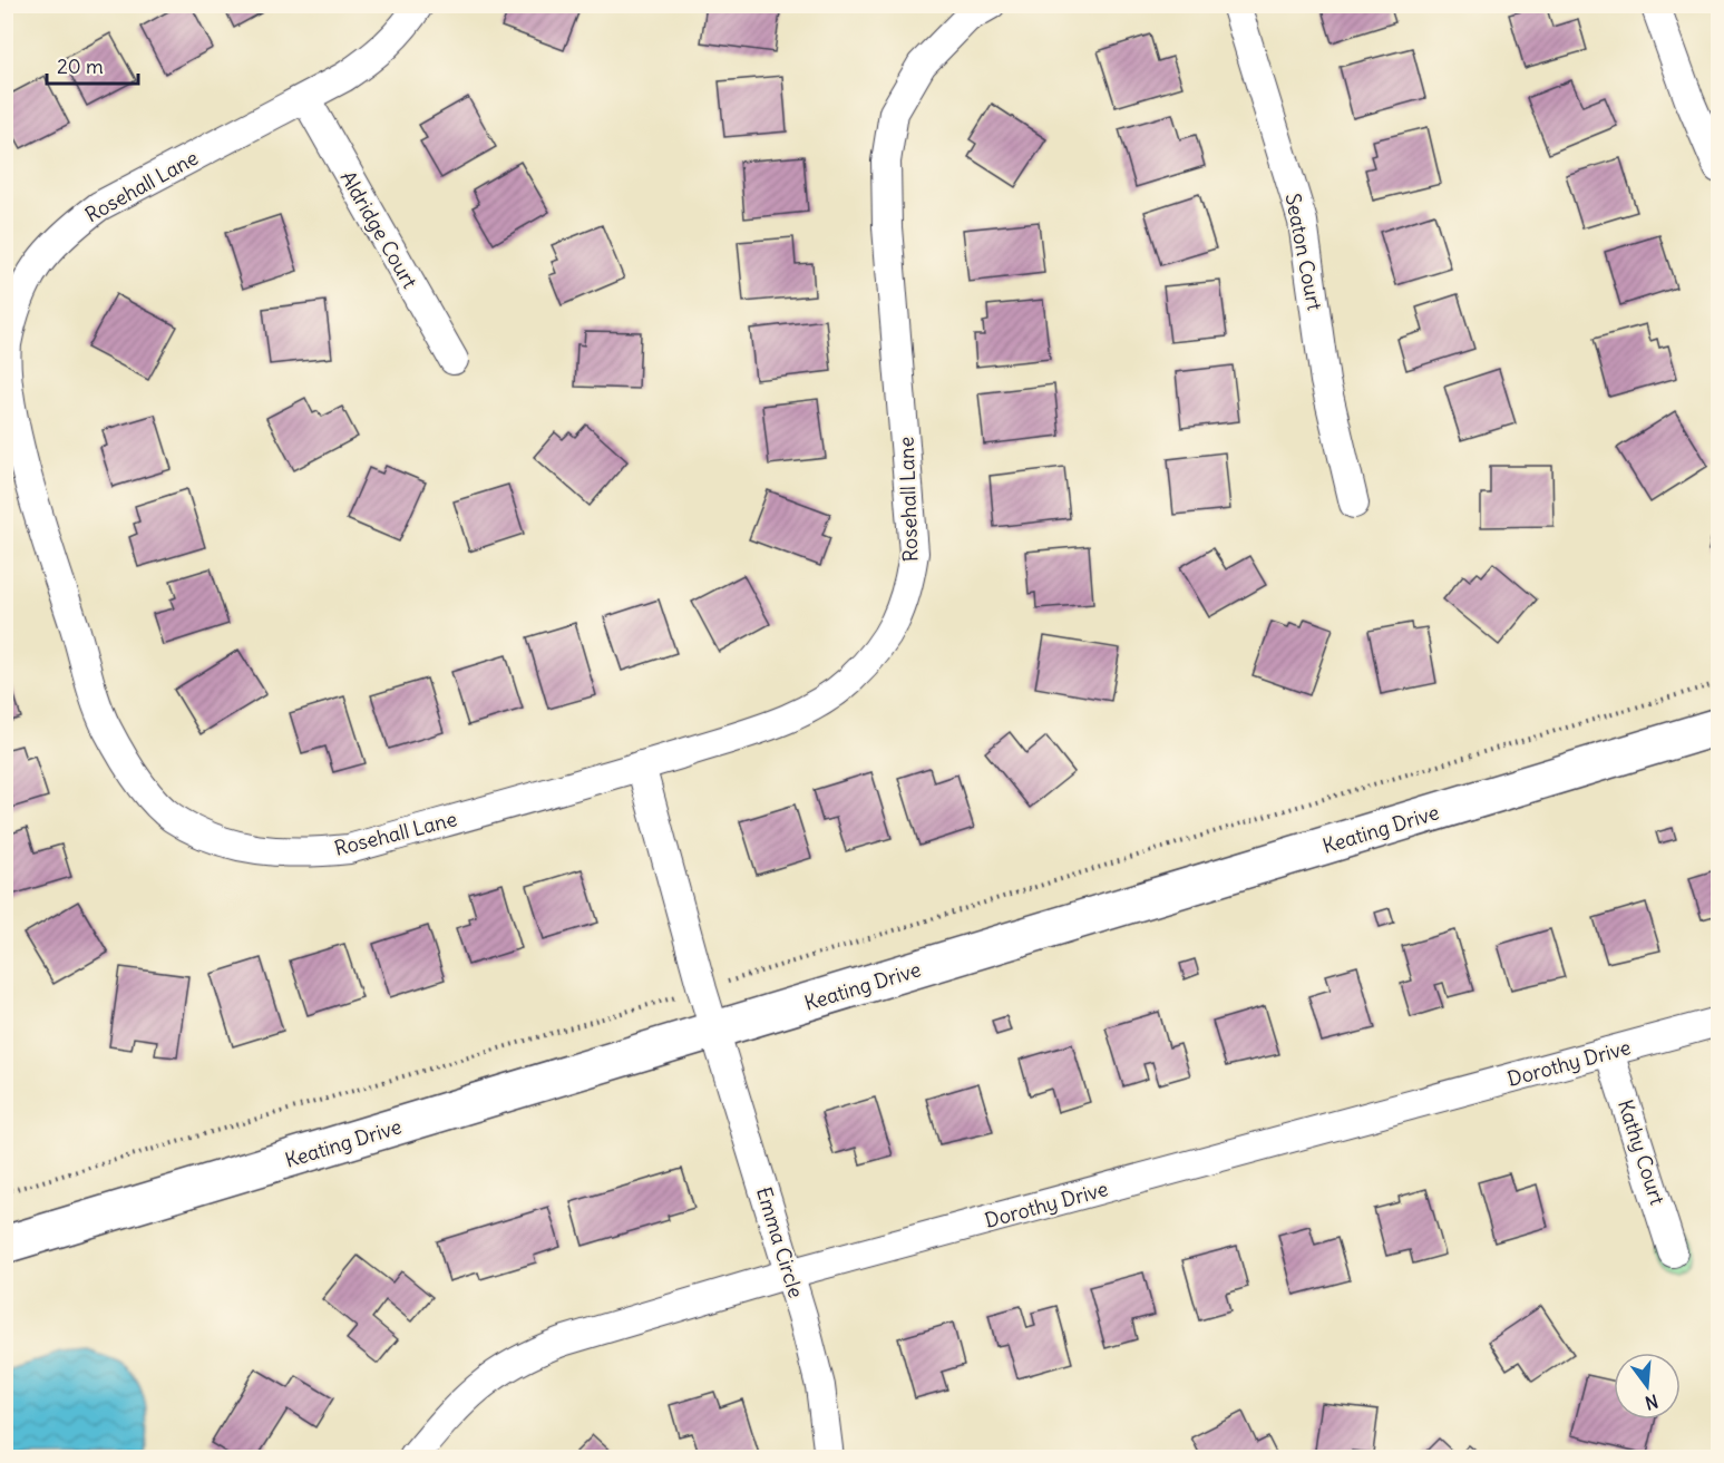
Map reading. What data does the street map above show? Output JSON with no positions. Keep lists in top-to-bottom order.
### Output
{
  "streets": {
    "street": [
      "Rosehall Lane",
      "Aldridge Court",
      "Seaton Court",
      "Keating Drive",
      "Dorothy Drive",
      "Kathy Court",
      "Emma Circle"
    ]
  },
  "crossings": [
    ["Rosehall Lane", "Aldridge Court"],
    ["Rosehall Lane", "Emma Circle"],
    ["Keating Drive", "Emma Circle"],
    ["Dorothy Drive", "Kathy Court"],
    ["Dorothy Drive", "Emma Circle"]
  ],
  "scale_bar": "20 m",
  "north": "bottom"
}
